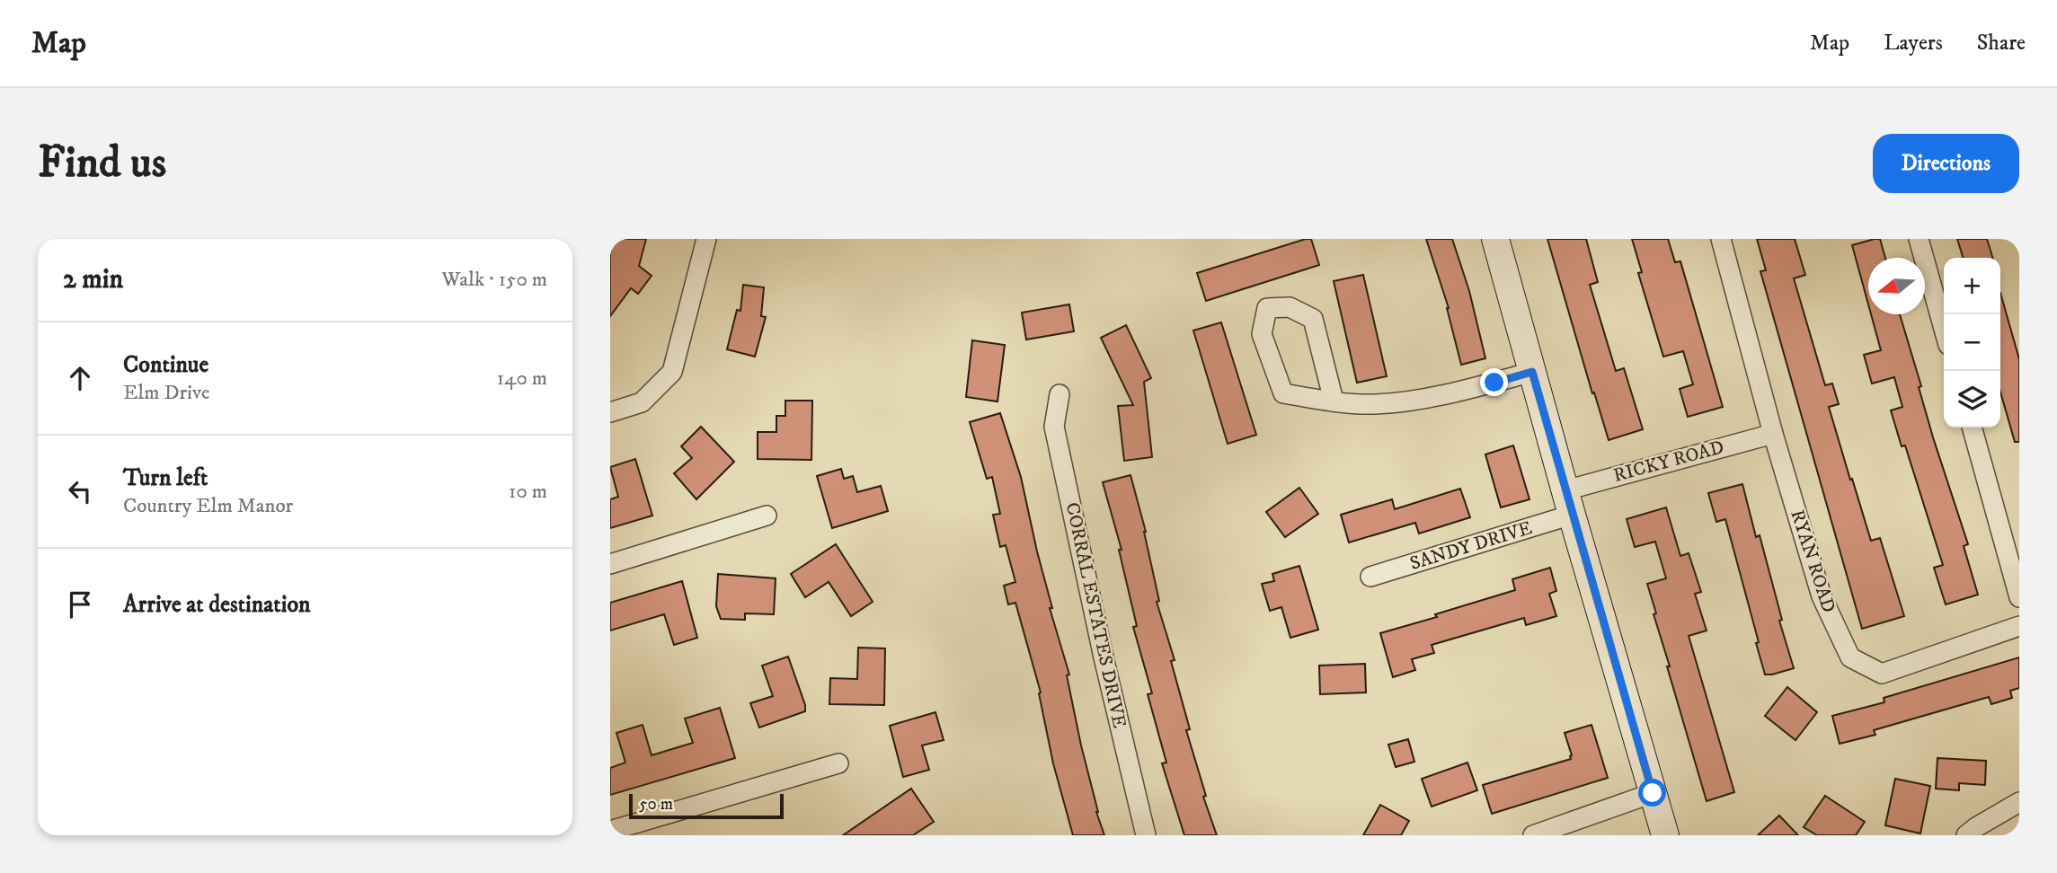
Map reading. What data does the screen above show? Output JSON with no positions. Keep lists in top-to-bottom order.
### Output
{
  "streets": {
    "street": [
      "RICKY ROAD",
      "SANDY DRIVE",
      "RYAN ROAD",
      "CORRAL ESTATES DRIVE"
    ]
  },
  "crossings": [
    ["RICKY ROAD", "SANDY DRIVE"],
    ["RICKY ROAD", "RYAN ROAD"]
  ],
  "scale_bar": "50 m",
  "north": "left",
  "page": {
    "header": "Map",
    "nav": ["Map", "Layers", "Share"],
    "buttons": "Directions",
    "title": "Find us",
    "heading": ["2 min", "Walk · 150 m"],
    "map_buttons": ["+", "−"],
    "list": [
      ["Continue", "Elm Drive", "140 m"],
      ["Turn left", "Country Elm Manor", "10 m"],
      "Arrive at destination"
    ],
    "scale": "50 m"
  }
}
